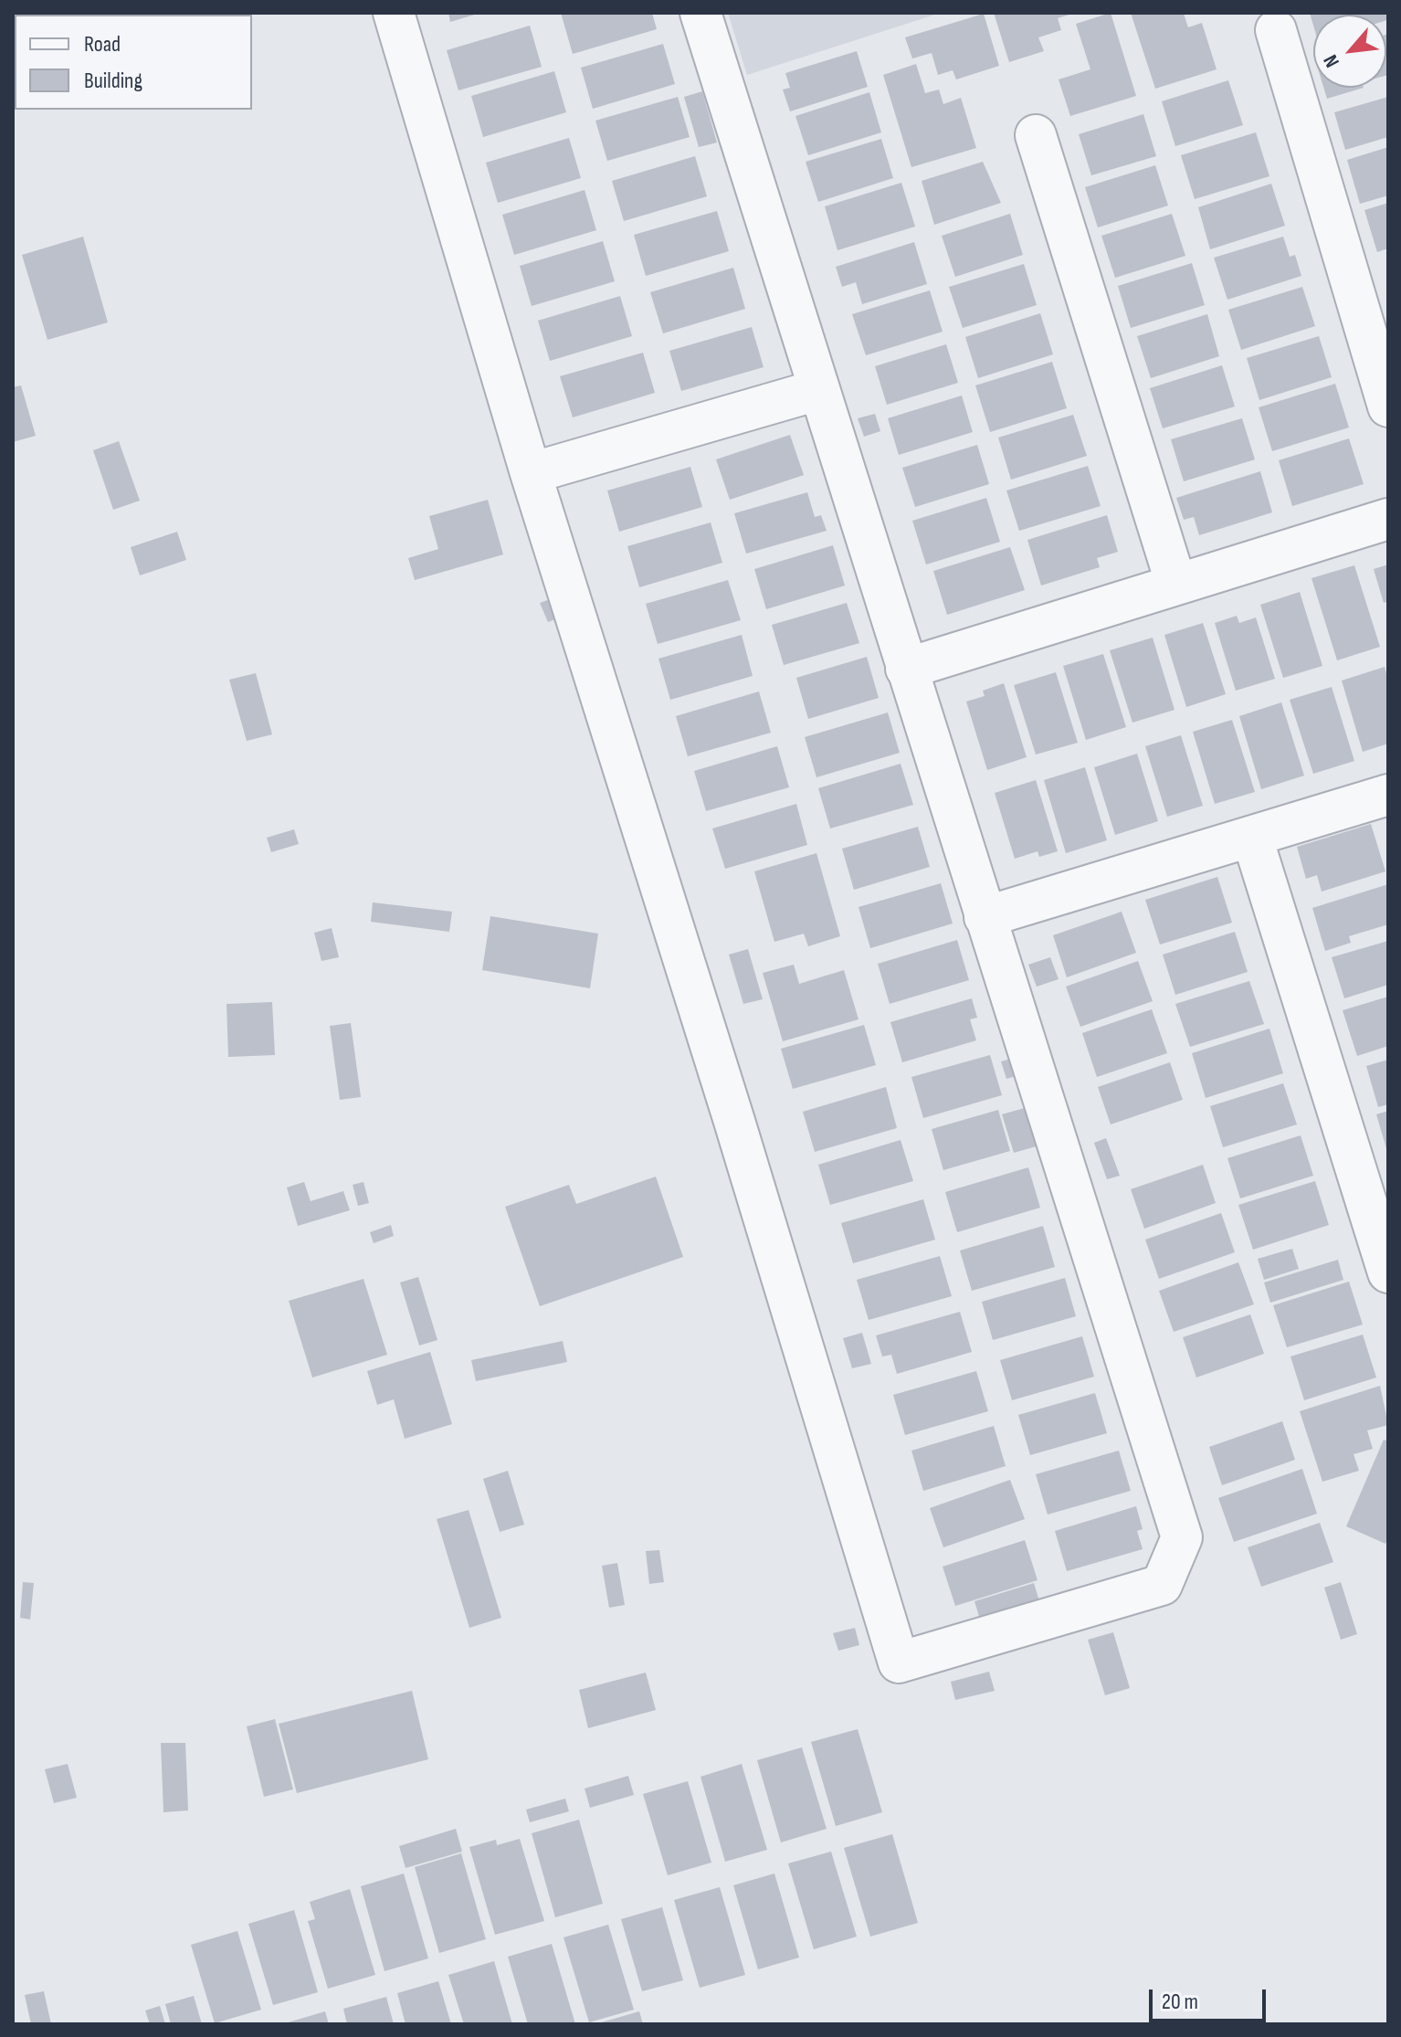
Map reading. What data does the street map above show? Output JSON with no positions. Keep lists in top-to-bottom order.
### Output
{
  "legend": ["Road", "Building"],
  "scale_bar": "20 m",
  "north": "bottom left"
}
